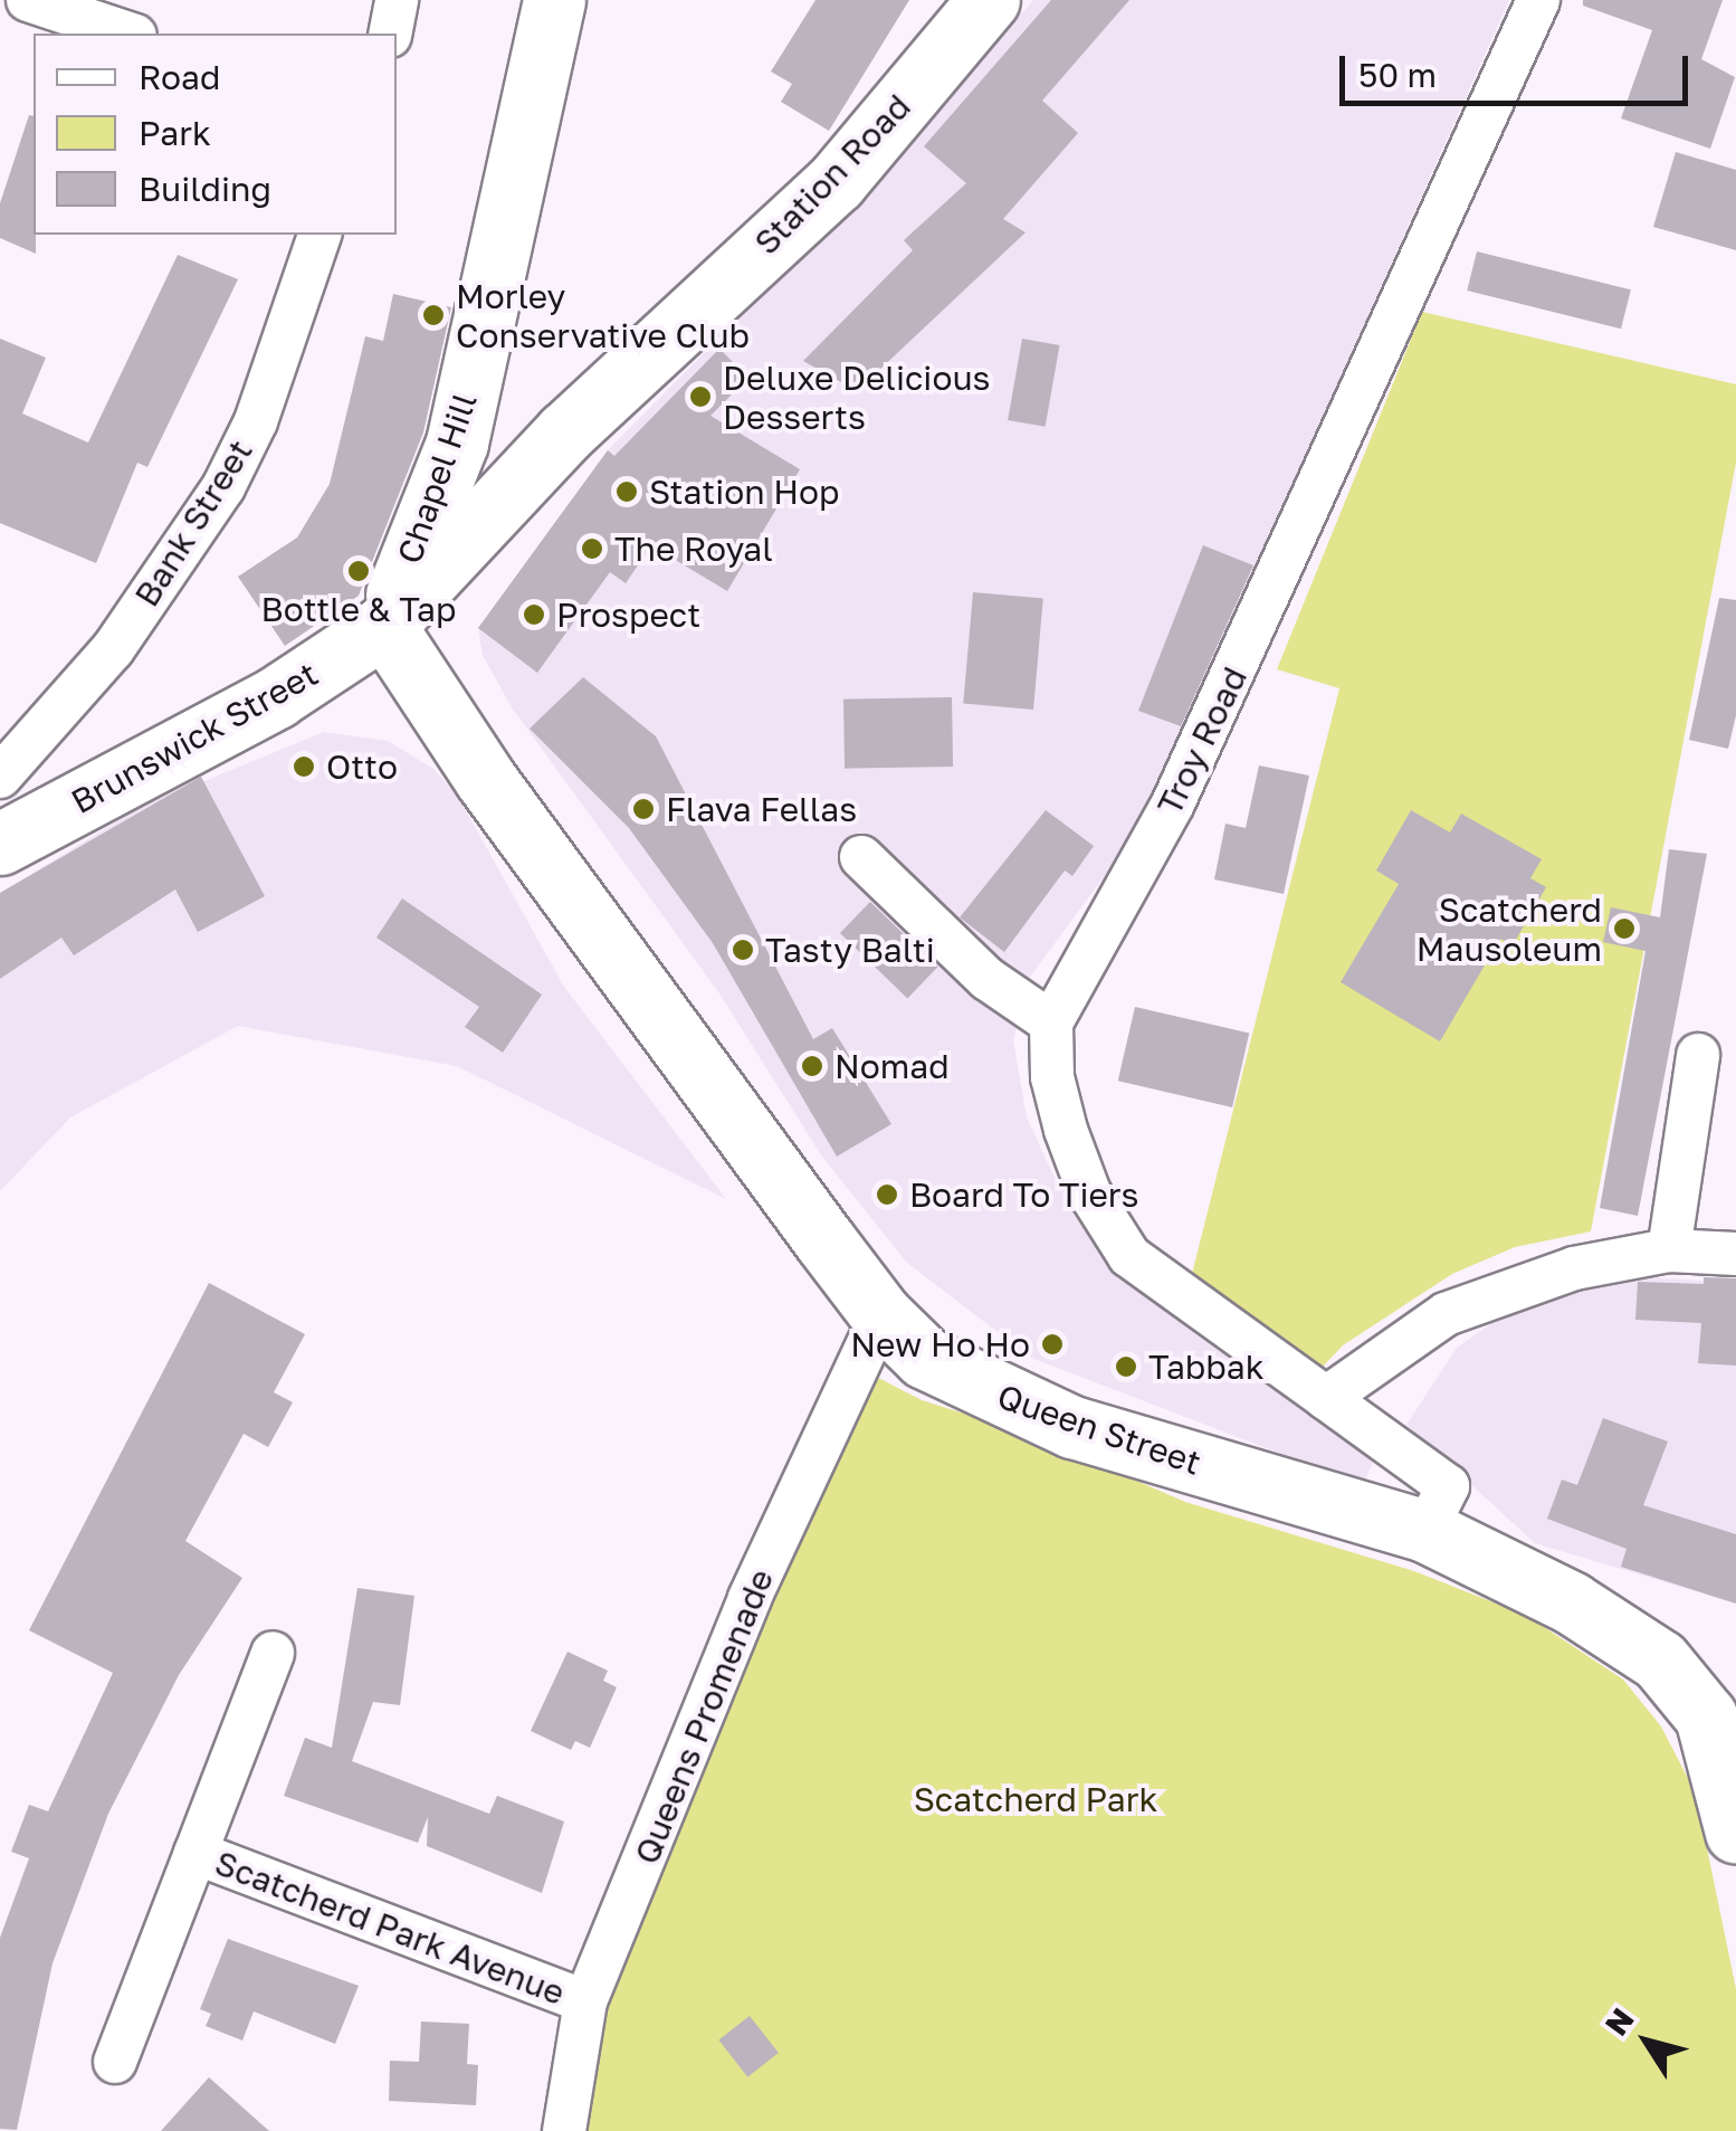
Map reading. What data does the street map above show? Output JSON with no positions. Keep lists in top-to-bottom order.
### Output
{
  "streets": {
    "main road": [
      "Station Road",
      "Chapel Hill",
      "Brunswick Street",
      "Queen Street"
    ],
    "street": [
      "Bank Street",
      "Troy Road",
      "Queens Promenade",
      "Scatcherd Park Avenue"
    ]
  },
  "crossings": [
    ["Station Road", "Chapel Hill"],
    ["Station Road", "Brunswick Street"],
    ["Station Road", "Queen Street"],
    ["Chapel Hill", "Brunswick Street"],
    ["Chapel Hill", "Queen Street"],
    ["Brunswick Street", "Queen Street"],
    ["Troy Road", "Queen Street"],
    ["Queen Street", "Queens Promenade"],
    ["Queens Promenade", "Scatcherd Park Avenue"]
  ],
  "parks": ["Scatcherd Park"],
  "places": [
    "Morley Conservative Club",
    "Deluxe Delicious Desserts",
    "Station Hop",
    "The Royal",
    "Bottle & Tap",
    "Prospect",
    "Otto",
    "Flava Fellas",
    "Scatcherd Mausoleum",
    "Tasty Balti",
    "Nomad",
    "Board To Tiers",
    "New Ho Ho",
    "Tabbak"
  ],
  "legend": ["Road", "Park", "Building"],
  "scale_bar": "50 m",
  "north": "top left"
}
